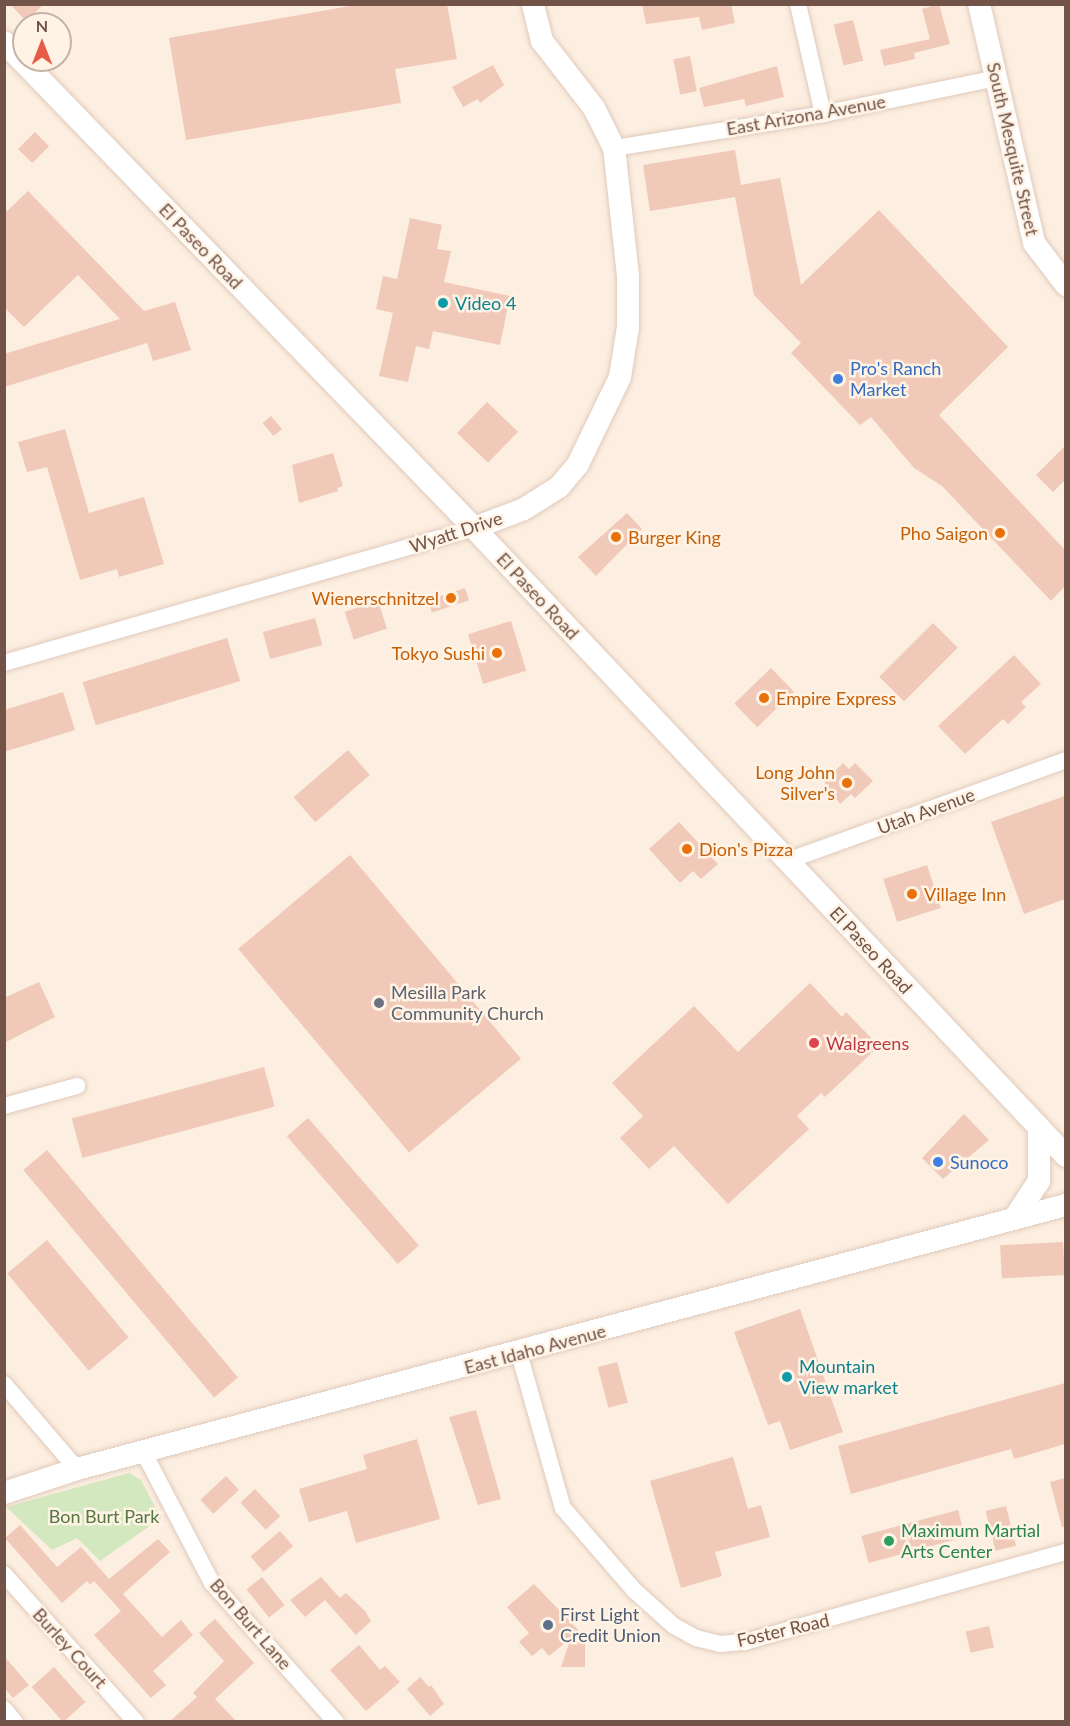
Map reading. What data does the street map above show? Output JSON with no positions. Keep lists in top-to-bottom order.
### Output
{
  "streets": {
    "street": [
      "East Arizona Avenue",
      "South Mesquite Street",
      "El Paseo Road",
      "Wyatt Drive",
      "Utah Avenue",
      "East Idaho Avenue",
      "Bon Burt Lane",
      "Foster Road",
      "Burley Court"
    ]
  },
  "crossings": [
    ["East Arizona Avenue", "South Mesquite Street"],
    ["East Arizona Avenue", "Wyatt Drive"],
    ["El Paseo Road", "Wyatt Drive"],
    ["El Paseo Road", "Utah Avenue"],
    ["East Idaho Avenue", "Bon Burt Lane"],
    ["East Idaho Avenue", "Foster Road"]
  ],
  "parks": ["Bon Burt Park"],
  "places": [
    "Video 4",
    "Pro's Ranch Market",
    "Pho Saigon",
    "Burger King",
    "Wienerschnitzel",
    "Tokyo Sushi",
    "Empire Express",
    "Long John Silver's",
    "Dion's Pizza",
    "Village Inn",
    "Mesilla Park Community Church",
    "Walgreens",
    "Sunoco",
    "Mountain View market",
    "Maximum Martial Arts Center",
    "First Light Credit Union"
  ],
  "north": "top"
}
